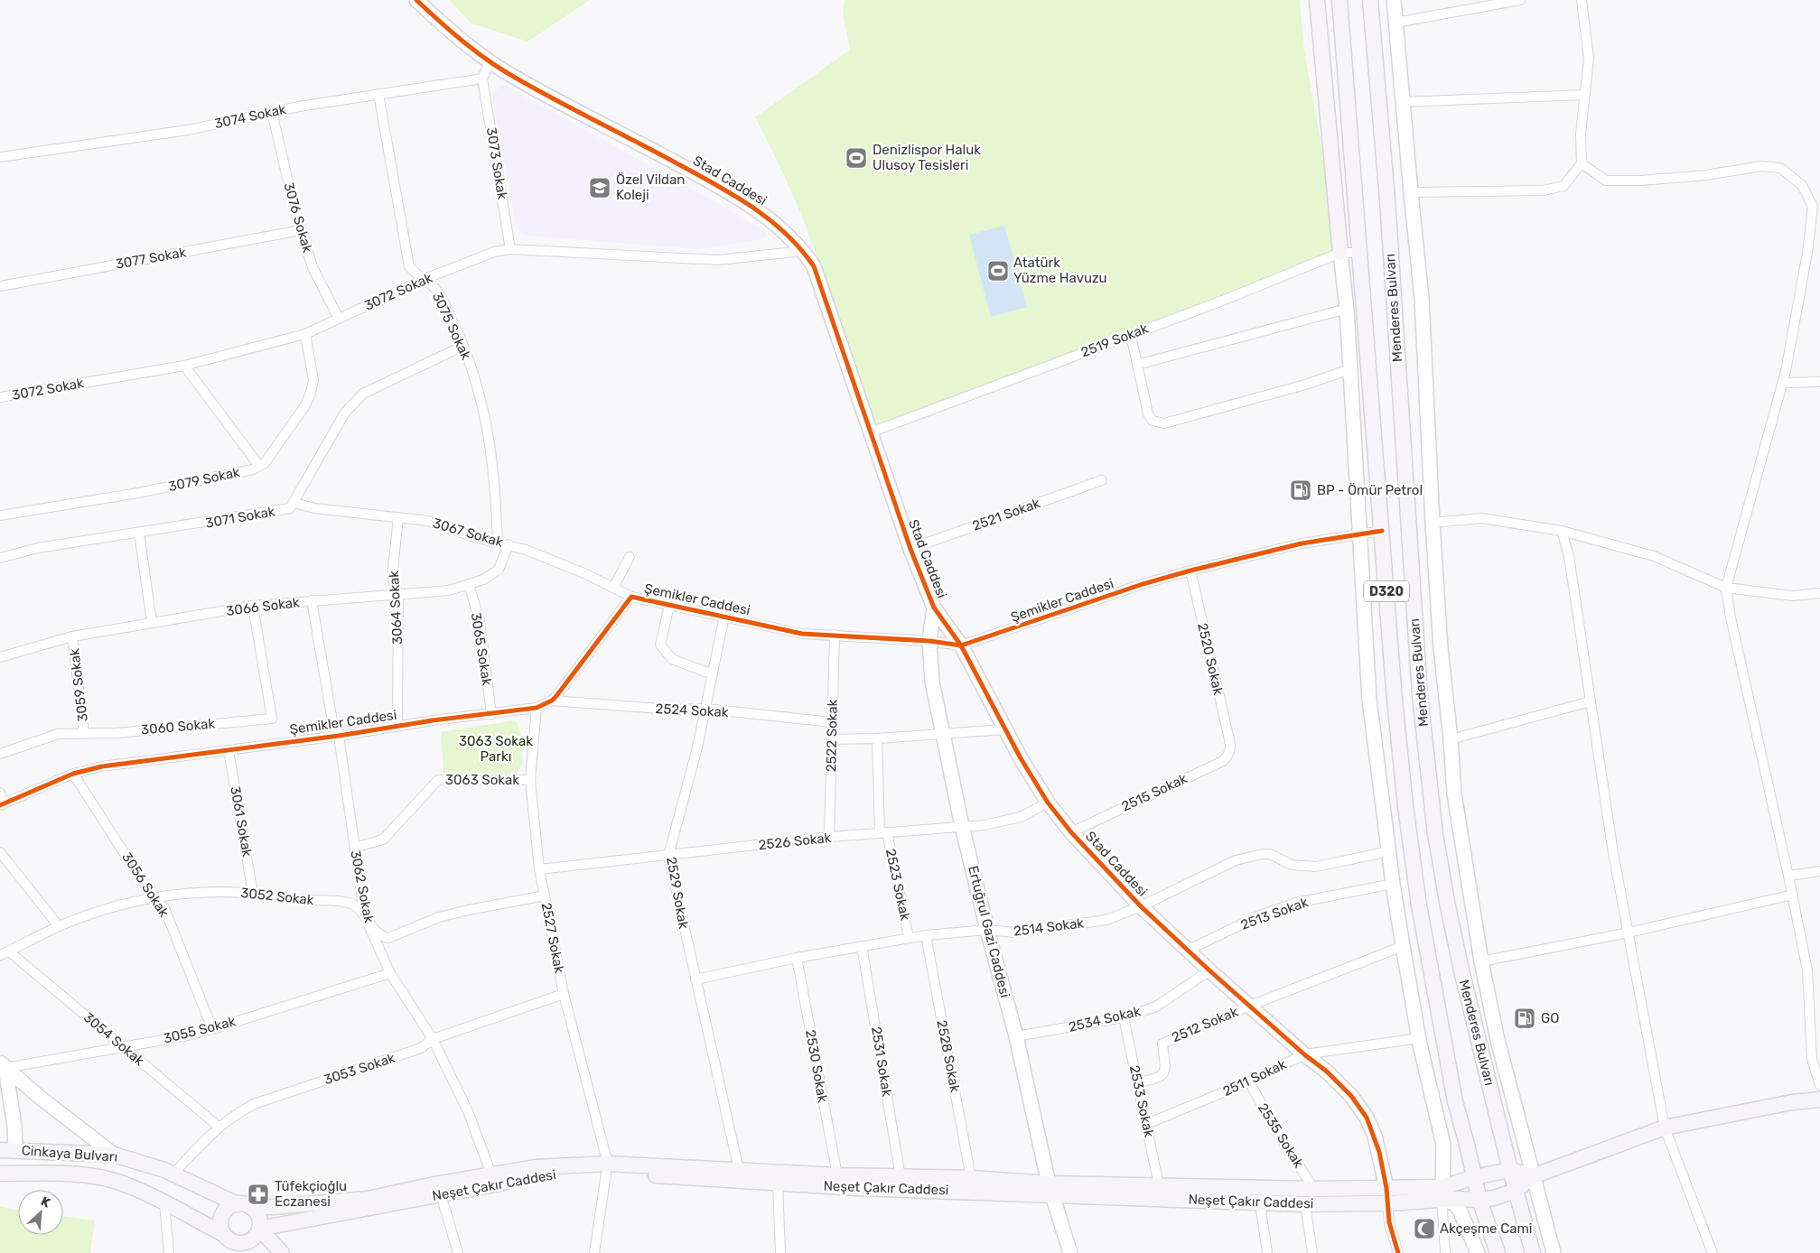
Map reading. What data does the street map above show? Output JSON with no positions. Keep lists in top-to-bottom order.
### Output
{
  "streets": {
    "main road": [
      "Menderes Bulvarı",
      "D320",
      "Cinkaya Bulvarı",
      "Neşet Çakır Caddesi"
    ],
    "street": [
      "3074 Sokak",
      "3073 Sokak",
      "Stad Caddesi",
      "3076 Sokak",
      "3077 Sokak",
      "3072 Sokak",
      "3075 Sokak",
      "2519 Sokak",
      "3079 Sokak",
      "2521 Sokak",
      "3071 Sokak",
      "3067 Sokak",
      "Şemikler Caddesi",
      "3066 Sokak",
      "3064 Sokak",
      "3065 Sokak",
      "2520 Sokak",
      "3059 Sokak",
      "2524 Sokak",
      "3060 Sokak",
      "2522 Sokak",
      "3063 Sokak",
      "2515 Sokak",
      "3061 Sokak",
      "2526 Sokak",
      "3056 Sokak",
      "2523 Sokak",
      "3062 Sokak",
      "2529 Sokak",
      "3052 Sokak",
      "2513 Sokak",
      "2514 Sokak",
      "Ertuğrul Gazi Caddesi",
      "2527 Sokak",
      "2534 Sokak",
      "2512 Sokak",
      "3055 Sokak",
      "3054 Sokak",
      "2528 Sokak",
      "2531 Sokak",
      "2530 Sokak",
      "3053 Sokak",
      "2511 Sokak",
      "2533 Sokak",
      "2535 Sokak"
    ]
  },
  "crossings": [
    ["3074 Sokak", "3073 Sokak"],
    ["3074 Sokak", "3076 Sokak"],
    ["3074 Sokak", "3075 Sokak"],
    ["3073 Sokak", "3072 Sokak"],
    ["Stad Caddesi", "3072 Sokak"],
    ["Stad Caddesi", "2519 Sokak"],
    ["Stad Caddesi", "2521 Sokak"],
    ["Stad Caddesi", "Şemikler Caddesi"],
    ["Stad Caddesi", "2515 Sokak"],
    ["Stad Caddesi", "2526 Sokak"],
    ["Stad Caddesi", "2513 Sokak"],
    ["Stad Caddesi", "2514 Sokak"],
    ["Stad Caddesi", "Ertuğrul Gazi Caddesi"],
    ["Stad Caddesi", "2534 Sokak"],
    ["Stad Caddesi", "2512 Sokak"],
    ["Stad Caddesi", "2511 Sokak"],
    ["Stad Caddesi", "Neşet Çakır Caddesi"],
    ["3076 Sokak", "3077 Sokak"],
    ["3076 Sokak", "3072 Sokak"],
    ["3072 Sokak", "3075 Sokak"],
    ["3072 Sokak", "3079 Sokak"],
    ["Menderes Bulvarı", "2519 Sokak"],
    ["Menderes Bulvarı", "Şemikler Caddesi"],
    ["Menderes Bulvarı", "Neşet Çakır Caddesi"],
    ["3075 Sokak", "3067 Sokak"],
    ["3071 Sokak", "3067 Sokak"],
    ["3067 Sokak", "Şemikler Caddesi"],
    ["3067 Sokak", "3066 Sokak"],
    ["3067 Sokak", "3064 Sokak"],
    ["Şemikler Caddesi", "3064 Sokak"],
    ["Şemikler Caddesi", "3065 Sokak"],
    ["Şemikler Caddesi", "2520 Sokak"],
    ["Şemikler Caddesi", "2524 Sokak"],
    ["Şemikler Caddesi", "2522 Sokak"],
    ["Şemikler Caddesi", "3061 Sokak"],
    ["Şemikler Caddesi", "3056 Sokak"],
    ["Şemikler Caddesi", "3062 Sokak"],
    ["Şemikler Caddesi", "2529 Sokak"],
    ["Şemikler Caddesi", "Ertuğrul Gazi Caddesi"],
    ["Şemikler Caddesi", "2527 Sokak"],
    ["3066 Sokak", "3064 Sokak"],
    ["3066 Sokak", "3065 Sokak"],
    ["3066 Sokak", "3059 Sokak"],
    ["3066 Sokak", "3060 Sokak"],
    ["3066 Sokak", "3062 Sokak"],
    ["2520 Sokak", "2515 Sokak"],
    ["3059 Sokak", "3060 Sokak"],
    ["2524 Sokak", "2522 Sokak"],
    ["2524 Sokak", "2529 Sokak"],
    ["2522 Sokak", "2526 Sokak"],
    ["3063 Sokak", "3062 Sokak"],
    ["3063 Sokak", "2527 Sokak"],
    ["3061 Sokak", "3052 Sokak"],
    ["2526 Sokak", "2523 Sokak"],
    ["2526 Sokak", "2529 Sokak"],
    ["2526 Sokak", "Ertuğrul Gazi Caddesi"],
    ["2526 Sokak", "2527 Sokak"],
    ["3056 Sokak", "3052 Sokak"],
    ["3056 Sokak", "3055 Sokak"],
    ["2523 Sokak", "2514 Sokak"],
    ["3062 Sokak", "3052 Sokak"],
    ["3062 Sokak", "3055 Sokak"],
    ["3062 Sokak", "3053 Sokak"],
    ["3062 Sokak", "Neşet Çakır Caddesi"],
    ["2529 Sokak", "2514 Sokak"],
    ["2529 Sokak", "Neşet Çakır Caddesi"],
    ["3052 Sokak", "2527 Sokak"],
    ["3052 Sokak", "3054 Sokak"],
    ["2514 Sokak", "Ertuğrul Gazi Caddesi"],
    ["2514 Sokak", "2528 Sokak"],
    ["2514 Sokak", "2531 Sokak"],
    ["2514 Sokak", "2530 Sokak"],
    ["Ertuğrul Gazi Caddesi", "2534 Sokak"],
    ["Ertuğrul Gazi Caddesi", "Neşet Çakır Caddesi"],
    ["2527 Sokak", "3053 Sokak"],
    ["2527 Sokak", "Neşet Çakır Caddesi"],
    ["2534 Sokak", "2533 Sokak"],
    ["2512 Sokak", "2533 Sokak"],
    ["3055 Sokak", "3054 Sokak"],
    ["3054 Sokak", "3053 Sokak"],
    ["2528 Sokak", "Neşet Çakır Caddesi"],
    ["2531 Sokak", "Neşet Çakır Caddesi"],
    ["2530 Sokak", "Neşet Çakır Caddesi"],
    ["3053 Sokak", "Cinkaya Bulvarı"],
    ["2511 Sokak", "2533 Sokak"],
    ["2511 Sokak", "2535 Sokak"],
    ["2533 Sokak", "Neşet Çakır Caddesi"],
    ["2535 Sokak", "Neşet Çakır Caddesi"],
    ["Cinkaya Bulvarı", "Neşet Çakır Caddesi"]
  ],
  "parks": ["3063 Sokak Parkı"],
  "places": {
    "sports": ["Denizlispor Haluk Ulusoy Tesisleri", "Atatürk Yüzme Havuzu"],
    "school or university": ["Özel Vildan Koleji"],
    "fuel station": ["BP - Ömür Petrol", "GO"],
    "pharmacy": ["Tüfekçioğlu Eczanesi"],
    "mosque": ["Akçeşme Cami"]
  },
  "north": "top right"
}
